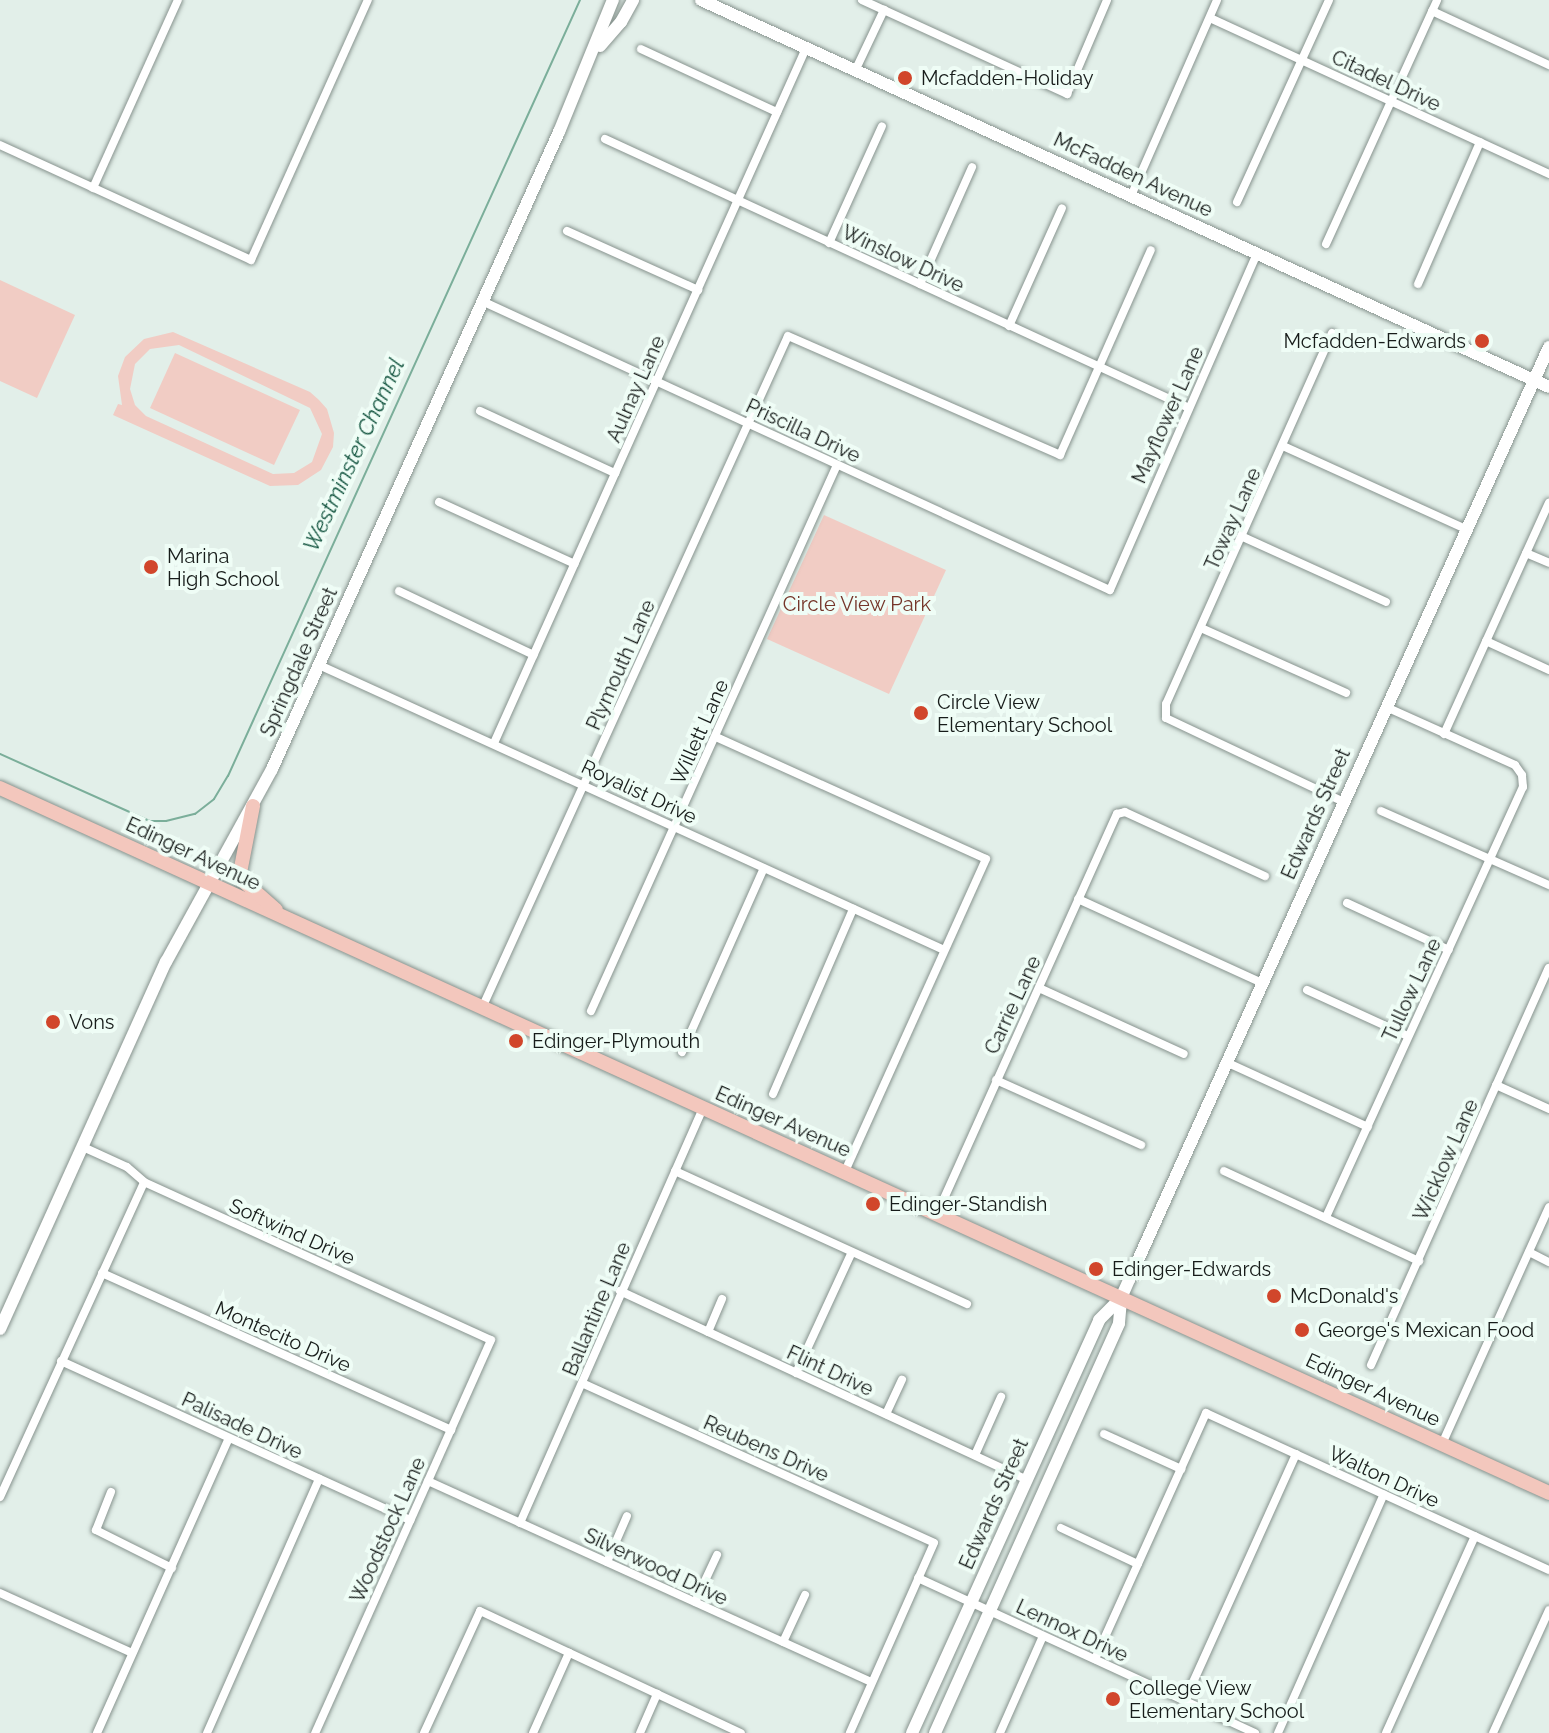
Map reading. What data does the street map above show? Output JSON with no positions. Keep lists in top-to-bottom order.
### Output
{
  "streets": {
    "main road": [
      "McFadden Avenue",
      "Springdale Street",
      "Edwards Street",
      "Edinger Avenue"
    ],
    "street": [
      "Citadel Drive",
      "Winslow Drive",
      "Aulnay Lane",
      "Mayflower Lane",
      "Priscilla Drive",
      "Toway Lane",
      "Plymouth Lane",
      "Willett Lane",
      "Royalist Drive",
      "Tullow Lane",
      "Carrie Lane",
      "Wicklow Lane",
      "Softwind Drive",
      "Ballantine Lane",
      "Montecito Drive",
      "Flint Drive",
      "Palisade Drive",
      "Reubens Drive",
      "Walton Drive",
      "Woodstock Lane",
      "Silverwood Drive",
      "Lennox Drive"
    ]
  },
  "crossings": [
    ["McFadden Avenue", "Aulnay Lane"],
    ["McFadden Avenue", "Mayflower Lane"],
    ["McFadden Avenue", "Edwards Street"],
    ["Winslow Drive", "Aulnay Lane"],
    ["Winslow Drive", "Mayflower Lane"],
    ["Winslow Drive", "Plymouth Lane"],
    ["Aulnay Lane", "Priscilla Drive"],
    ["Aulnay Lane", "Royalist Drive"],
    ["Mayflower Lane", "Priscilla Drive"],
    ["Priscilla Drive", "Springdale Street"],
    ["Priscilla Drive", "Plymouth Lane"],
    ["Priscilla Drive", "Willett Lane"],
    ["Toway Lane", "Edwards Street"],
    ["Springdale Street", "Royalist Drive"],
    ["Springdale Street", "Edinger Avenue"],
    ["Springdale Street", "Softwind Drive"],
    ["Plymouth Lane", "Royalist Drive"],
    ["Plymouth Lane", "Edinger Avenue"],
    ["Willett Lane", "Royalist Drive"],
    ["Edwards Street", "Edinger Avenue"],
    ["Edwards Street", "Flint Drive"],
    ["Edwards Street", "Lennox Drive"],
    ["Edinger Avenue", "Carrie Lane"],
    ["Edinger Avenue", "Ballantine Lane"],
    ["Softwind Drive", "Woodstock Lane"],
    ["Ballantine Lane", "Flint Drive"],
    ["Ballantine Lane", "Reubens Drive"],
    ["Ballantine Lane", "Silverwood Drive"],
    ["Montecito Drive", "Woodstock Lane"],
    ["Palisade Drive", "Woodstock Lane"],
    ["Reubens Drive", "Lennox Drive"],
    ["Woodstock Lane", "Silverwood Drive"]
  ],
  "water": ["Westminster Channel"],
  "parks": ["Circle View Park"],
  "places": [
    "Mcfadden-Holiday",
    "Mcfadden-Edwards",
    "Marina High School",
    "Circle View Elementary School",
    "Vons",
    "Edinger-Plymouth",
    "Edinger-Standish",
    "Edinger-Edwards",
    "McDonald's",
    "George's Mexican Food",
    "College View Elementary School"
  ]
}
